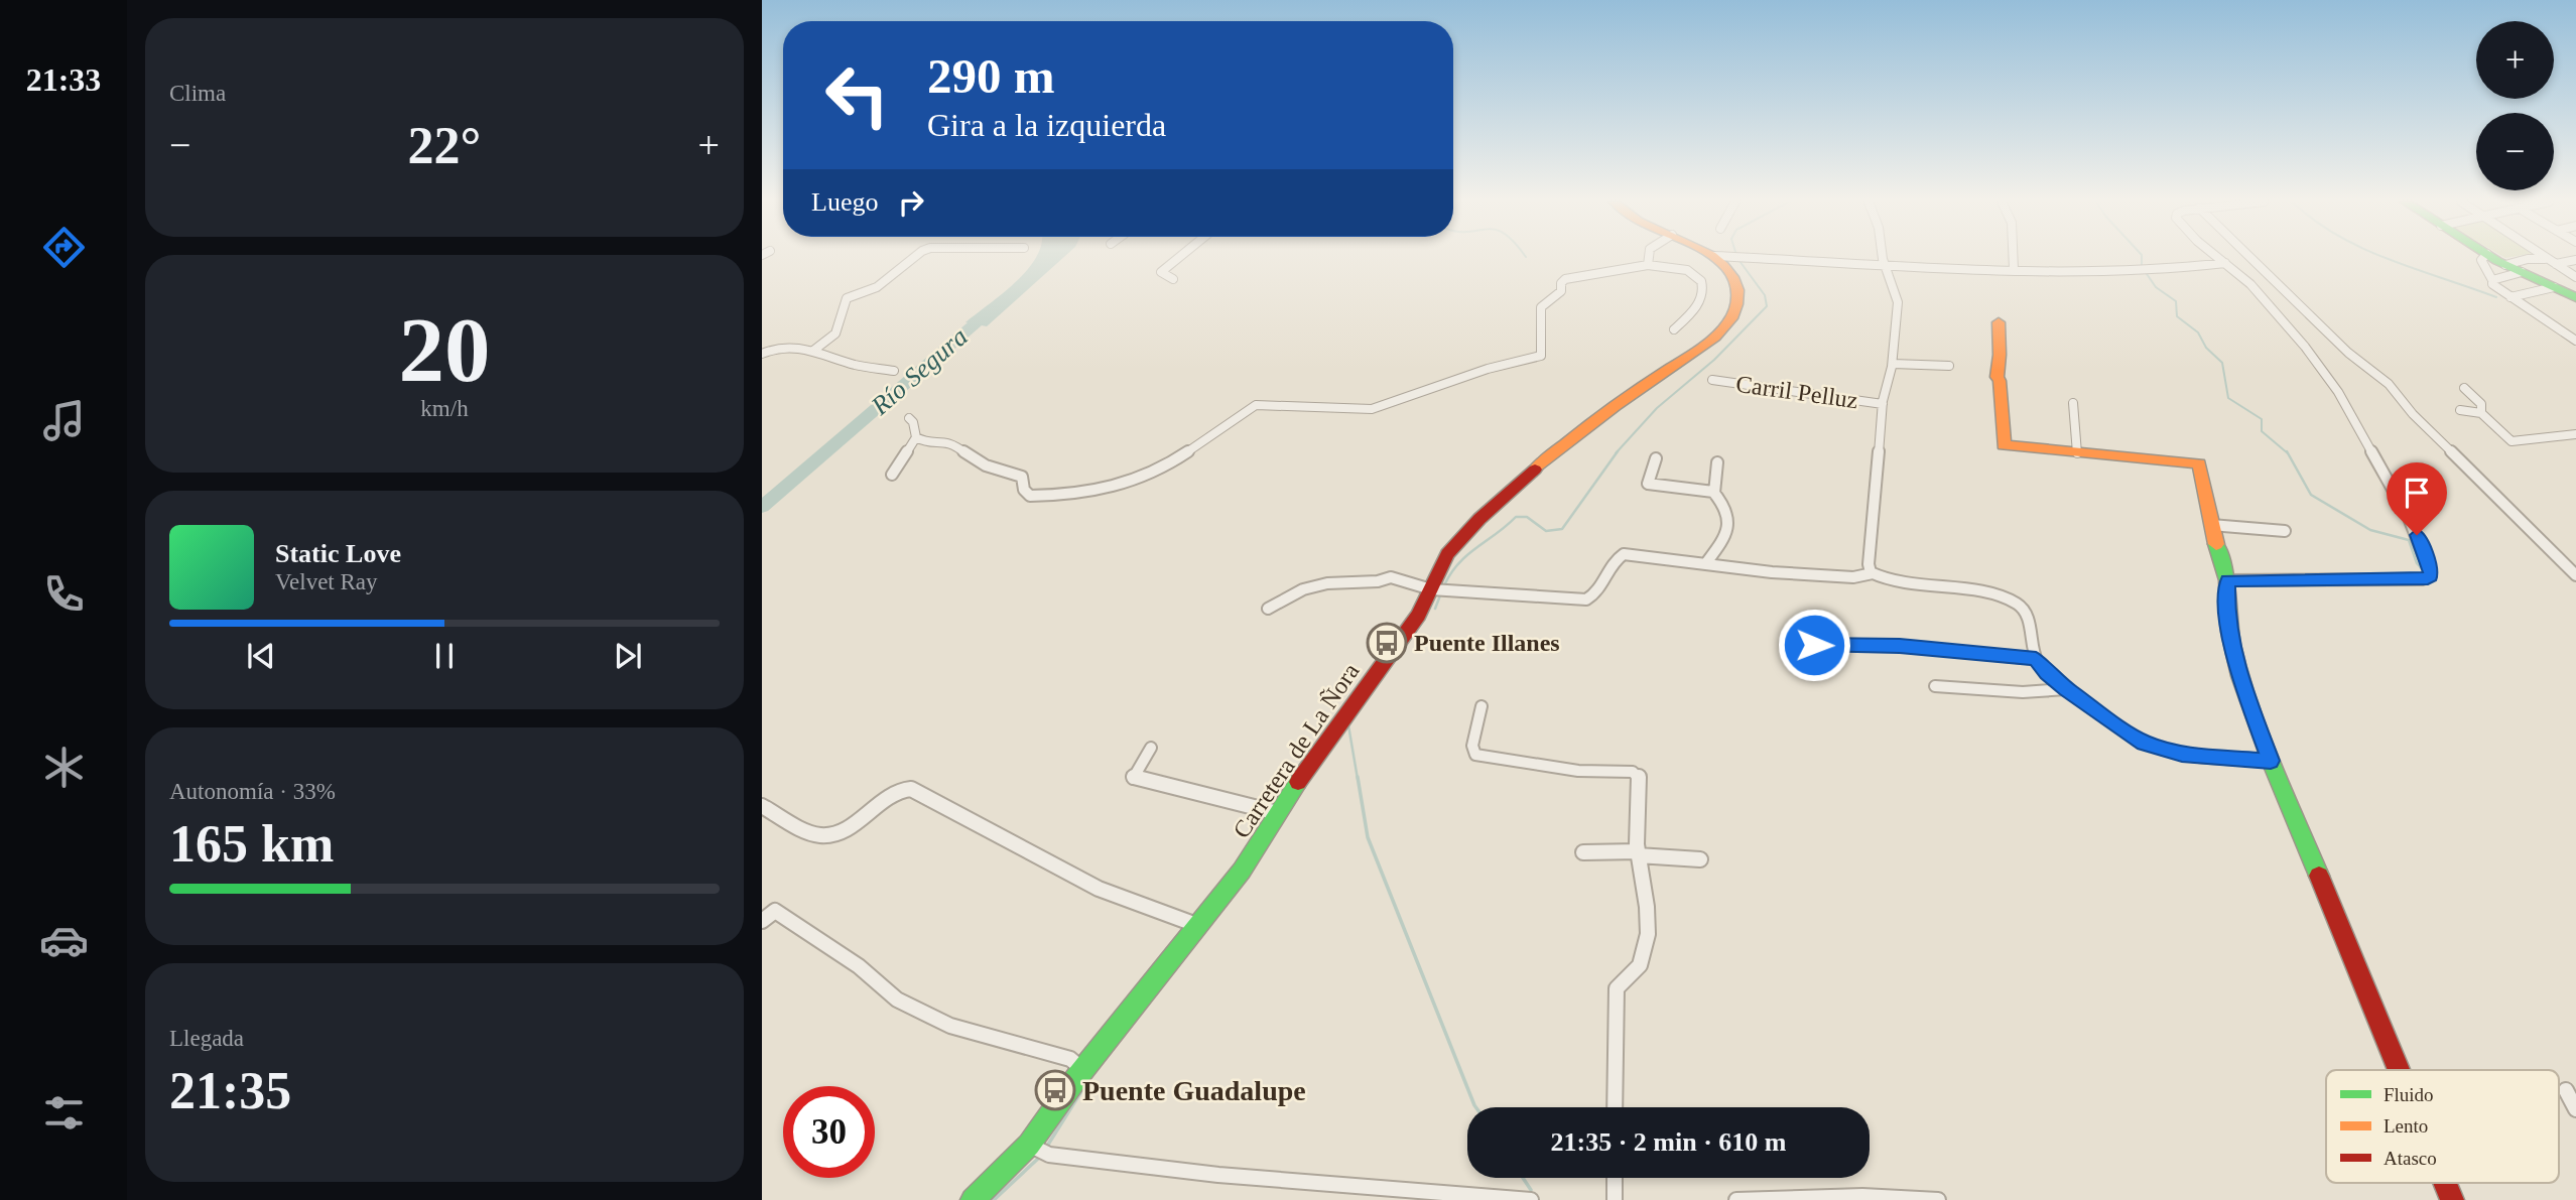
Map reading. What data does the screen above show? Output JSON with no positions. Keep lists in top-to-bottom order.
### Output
{
  "streets": {
    "main road": ["Carretera de La Ñora"],
    "street": ["Carril Pelluz"]
  },
  "water": ["Río Segura"],
  "places": {
    "bus stop": ["Puente Illanes", "Puente Guadalupe"]
  },
  "legend": ["Fluido", "Lento", "Atasco"],
  "page": {
    "tabs": "21:33",
    "tile": [
      "Clima",
      ["20", "km/h"],
      ["Autonomía · 33%", "165 km"],
      ["Llegada", "21:35"]
    ],
    "map_buttons": ["+", "−"],
    "turn": ["290 m", "Gira a la izquierda"],
    "heat": ["−", "22°", "+"],
    "then": "Luego",
    "song": ["Static Love", "Velvet Ray"],
    "limit": "30",
    "trip": "21:35 · 2 min · 610 m"
  }
}
